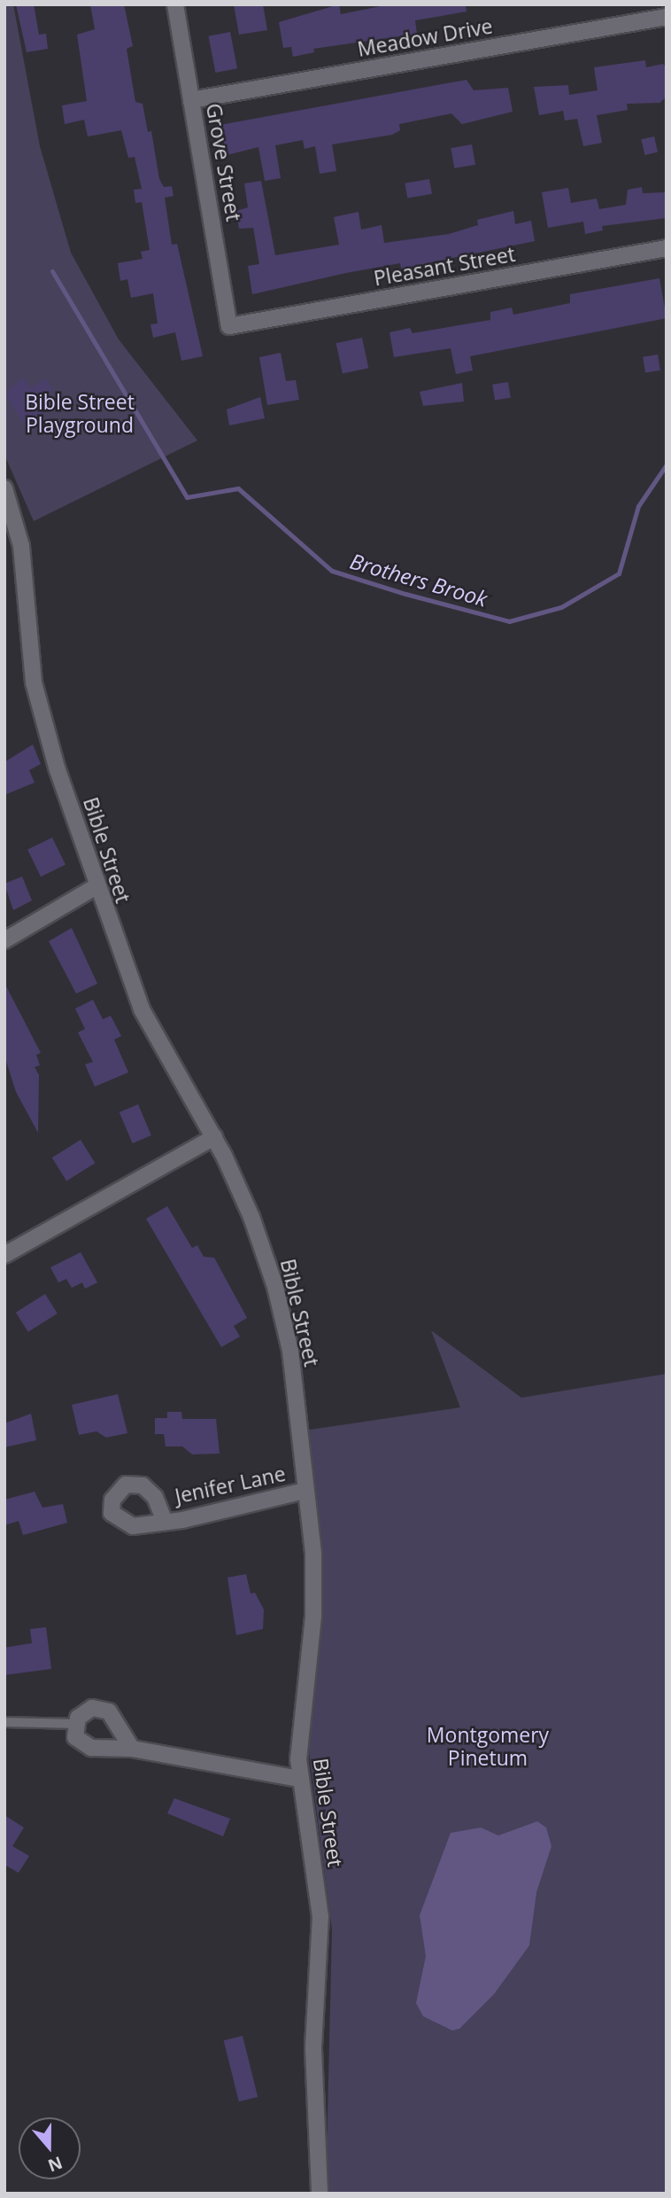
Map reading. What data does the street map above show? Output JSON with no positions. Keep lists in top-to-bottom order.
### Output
{
  "streets": {
    "street": [
      "Meadow Drive",
      "Grove Street",
      "Pleasant Street",
      "Bible Street",
      "Jenifer Lane"
    ]
  },
  "crossings": [
    ["Meadow Drive", "Grove Street"],
    ["Grove Street", "Pleasant Street"],
    ["Bible Street", "Jenifer Lane"]
  ],
  "water": ["Brothers Brook"],
  "parks": ["Bible Street Playground", "Montgomery Pinetum"],
  "north": "bottom"
}
